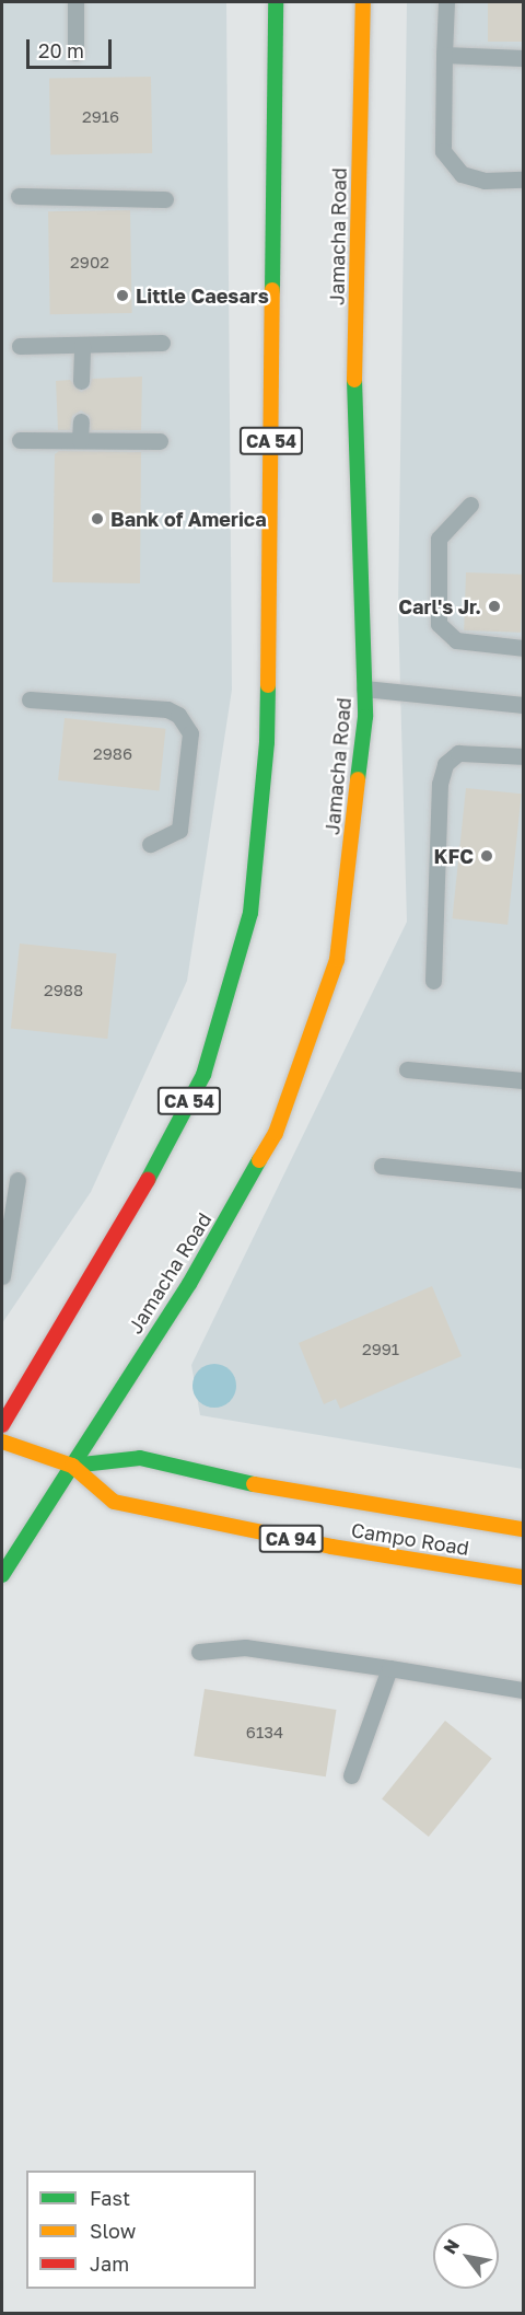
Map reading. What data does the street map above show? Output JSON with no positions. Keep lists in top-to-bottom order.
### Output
{
  "streets": {
    "main road": [
      "Jamacha Road",
      "CA 54",
      "CA 94",
      "Campo Road"
    ]
  },
  "crossings": [
    ["Jamacha Road", "Campo Road"]
  ],
  "places": [
    "Little Caesars",
    "Bank of America",
    "Carl's Jr.",
    "KFC"
  ],
  "house_numbers": [
    "2916",
    "2902",
    "2986",
    "2988",
    "2991",
    "6134"
  ],
  "legend": ["Fast", "Slow", "Jam"],
  "scale_bar": "20 m",
  "north": "top left"
}
